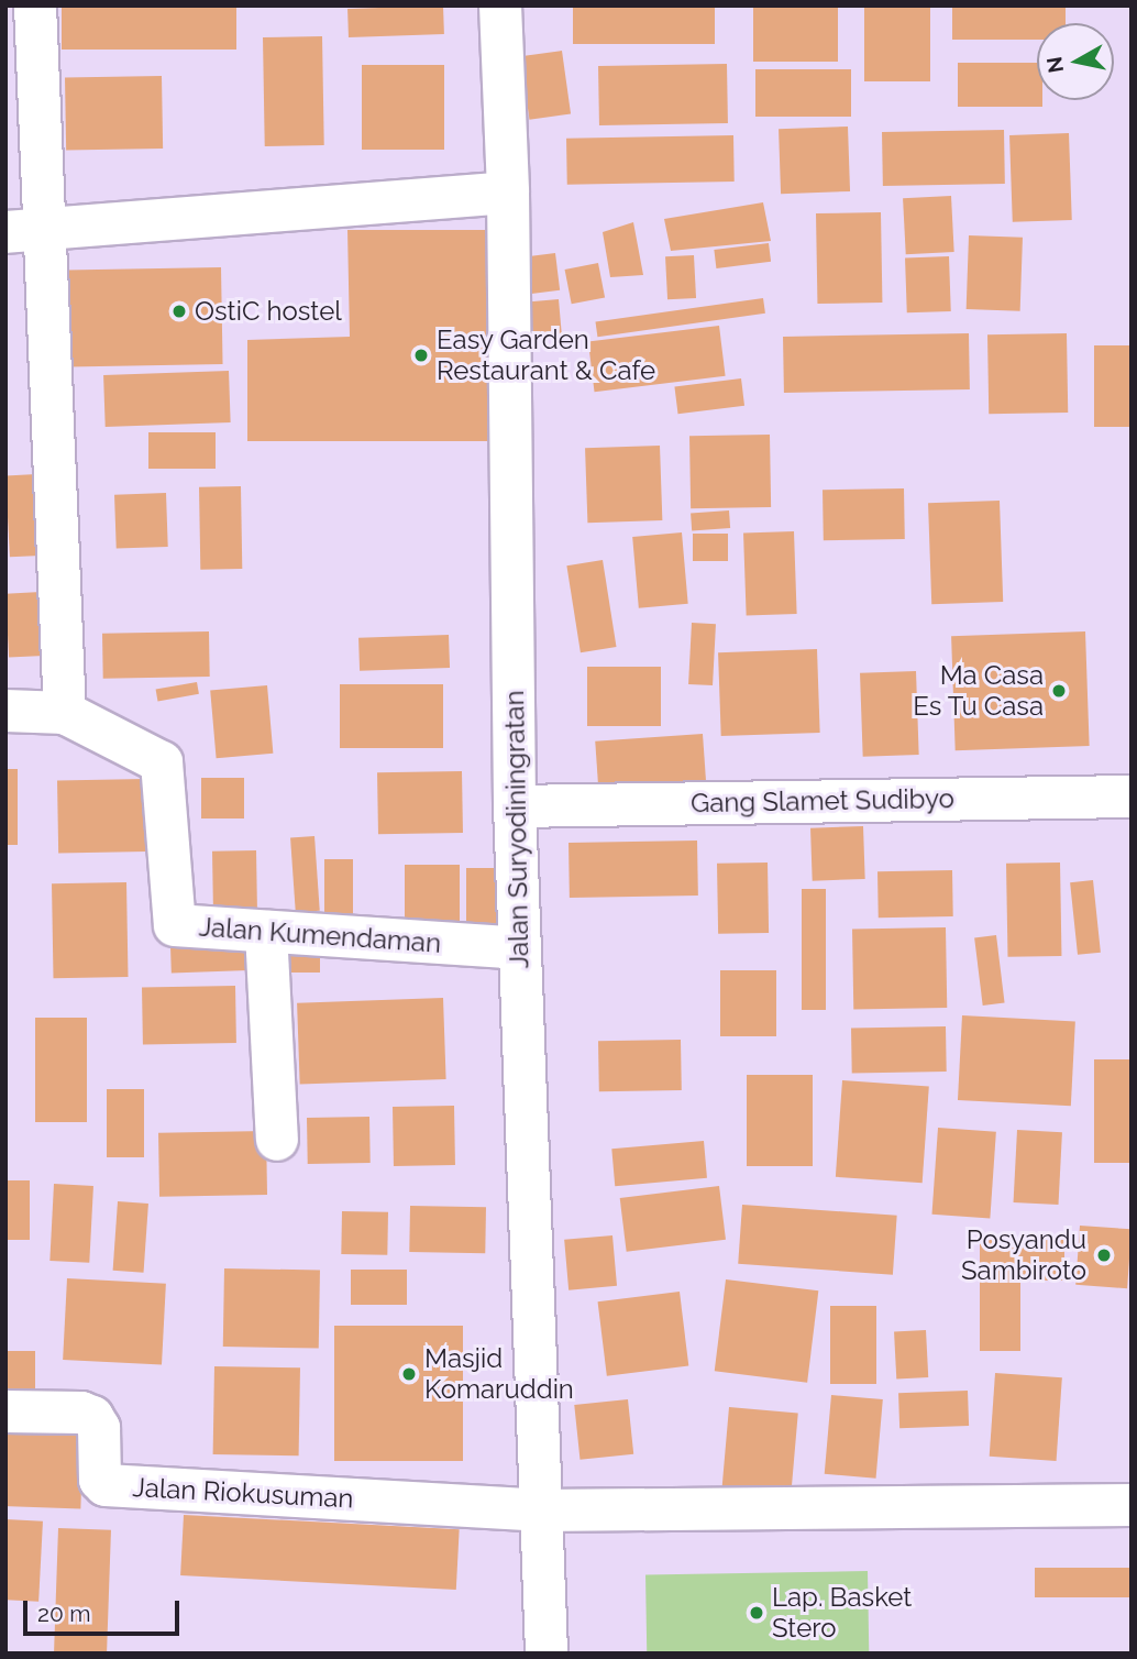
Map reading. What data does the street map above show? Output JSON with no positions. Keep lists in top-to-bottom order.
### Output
{
  "streets": {
    "street": [
      "Gang Slamet Sudibyo",
      "Jalan Suryodiningratan",
      "Jalan Kumendaman",
      "Jalan Riokusuman"
    ]
  },
  "crossings": [
    ["Gang Slamet Sudibyo", "Jalan Suryodiningratan"],
    ["Jalan Suryodiningratan", "Jalan Kumendaman"],
    ["Jalan Suryodiningratan", "Jalan Riokusuman"]
  ],
  "places": [
    "OstiC hostel",
    "Easy Garden Restaurant & Cafe",
    "Ma Casa Es Tu Casa",
    "Posyandu Sambiroto",
    "Masjid Komaruddin",
    "Lap. Basket Stero"
  ],
  "scale_bar": "20 m",
  "north": "left"
}
